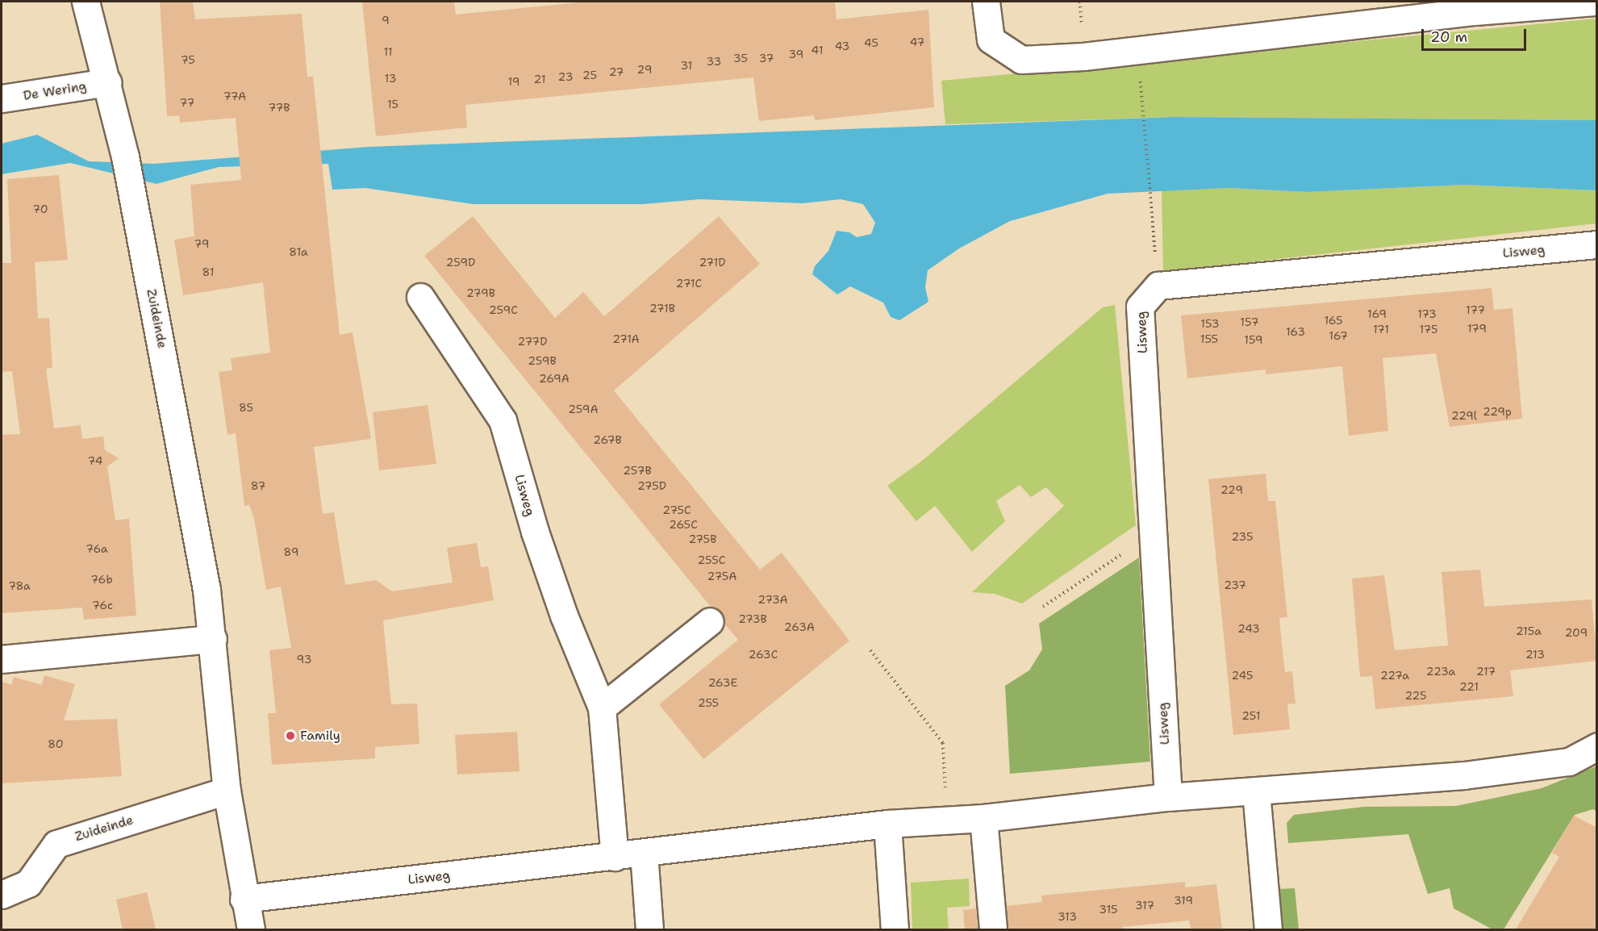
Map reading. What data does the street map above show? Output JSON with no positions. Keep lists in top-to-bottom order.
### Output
{
  "streets": {
    "street": ["De Wering", "Lisweg", "Zuideinde"]
  },
  "crossings": [
    ["De Wering", "Zuideinde"],
    ["Lisweg", "Zuideinde"]
  ],
  "places": ["Family"],
  "house_numbers": [
    "9",
    "47",
    "45",
    "43",
    "41",
    "11",
    "39",
    "35",
    "37",
    "75",
    "33",
    "31",
    "29",
    "27",
    "25",
    "23",
    "13",
    "21",
    "19",
    "77A",
    "77",
    "15",
    "77B",
    "70",
    "79",
    "81a",
    "259D",
    "271D",
    "81",
    "271C",
    "279B",
    "271B",
    "259C",
    "177",
    "169",
    "173",
    "165",
    "157",
    "153",
    "179",
    "171",
    "175",
    "163",
    "167",
    "271A",
    "155",
    "159",
    "277D",
    "259B",
    "269A",
    "85",
    "259A",
    "229p",
    "229l",
    "267B",
    "74",
    "257B",
    "87",
    "275D",
    "229",
    "275C",
    "265C",
    "235",
    "275B",
    "76a",
    "89",
    "255C",
    "275A",
    "76b",
    "237",
    "78a",
    "273A",
    "76c",
    "273B",
    "263A",
    "243",
    "215a",
    "209",
    "263C",
    "213",
    "93",
    "223a",
    "217",
    "245",
    "227a",
    "263E",
    "221",
    "225",
    "255",
    "251",
    "80",
    "319",
    "317",
    "315",
    "313"
  ],
  "scale_bar": "20 m"
}
